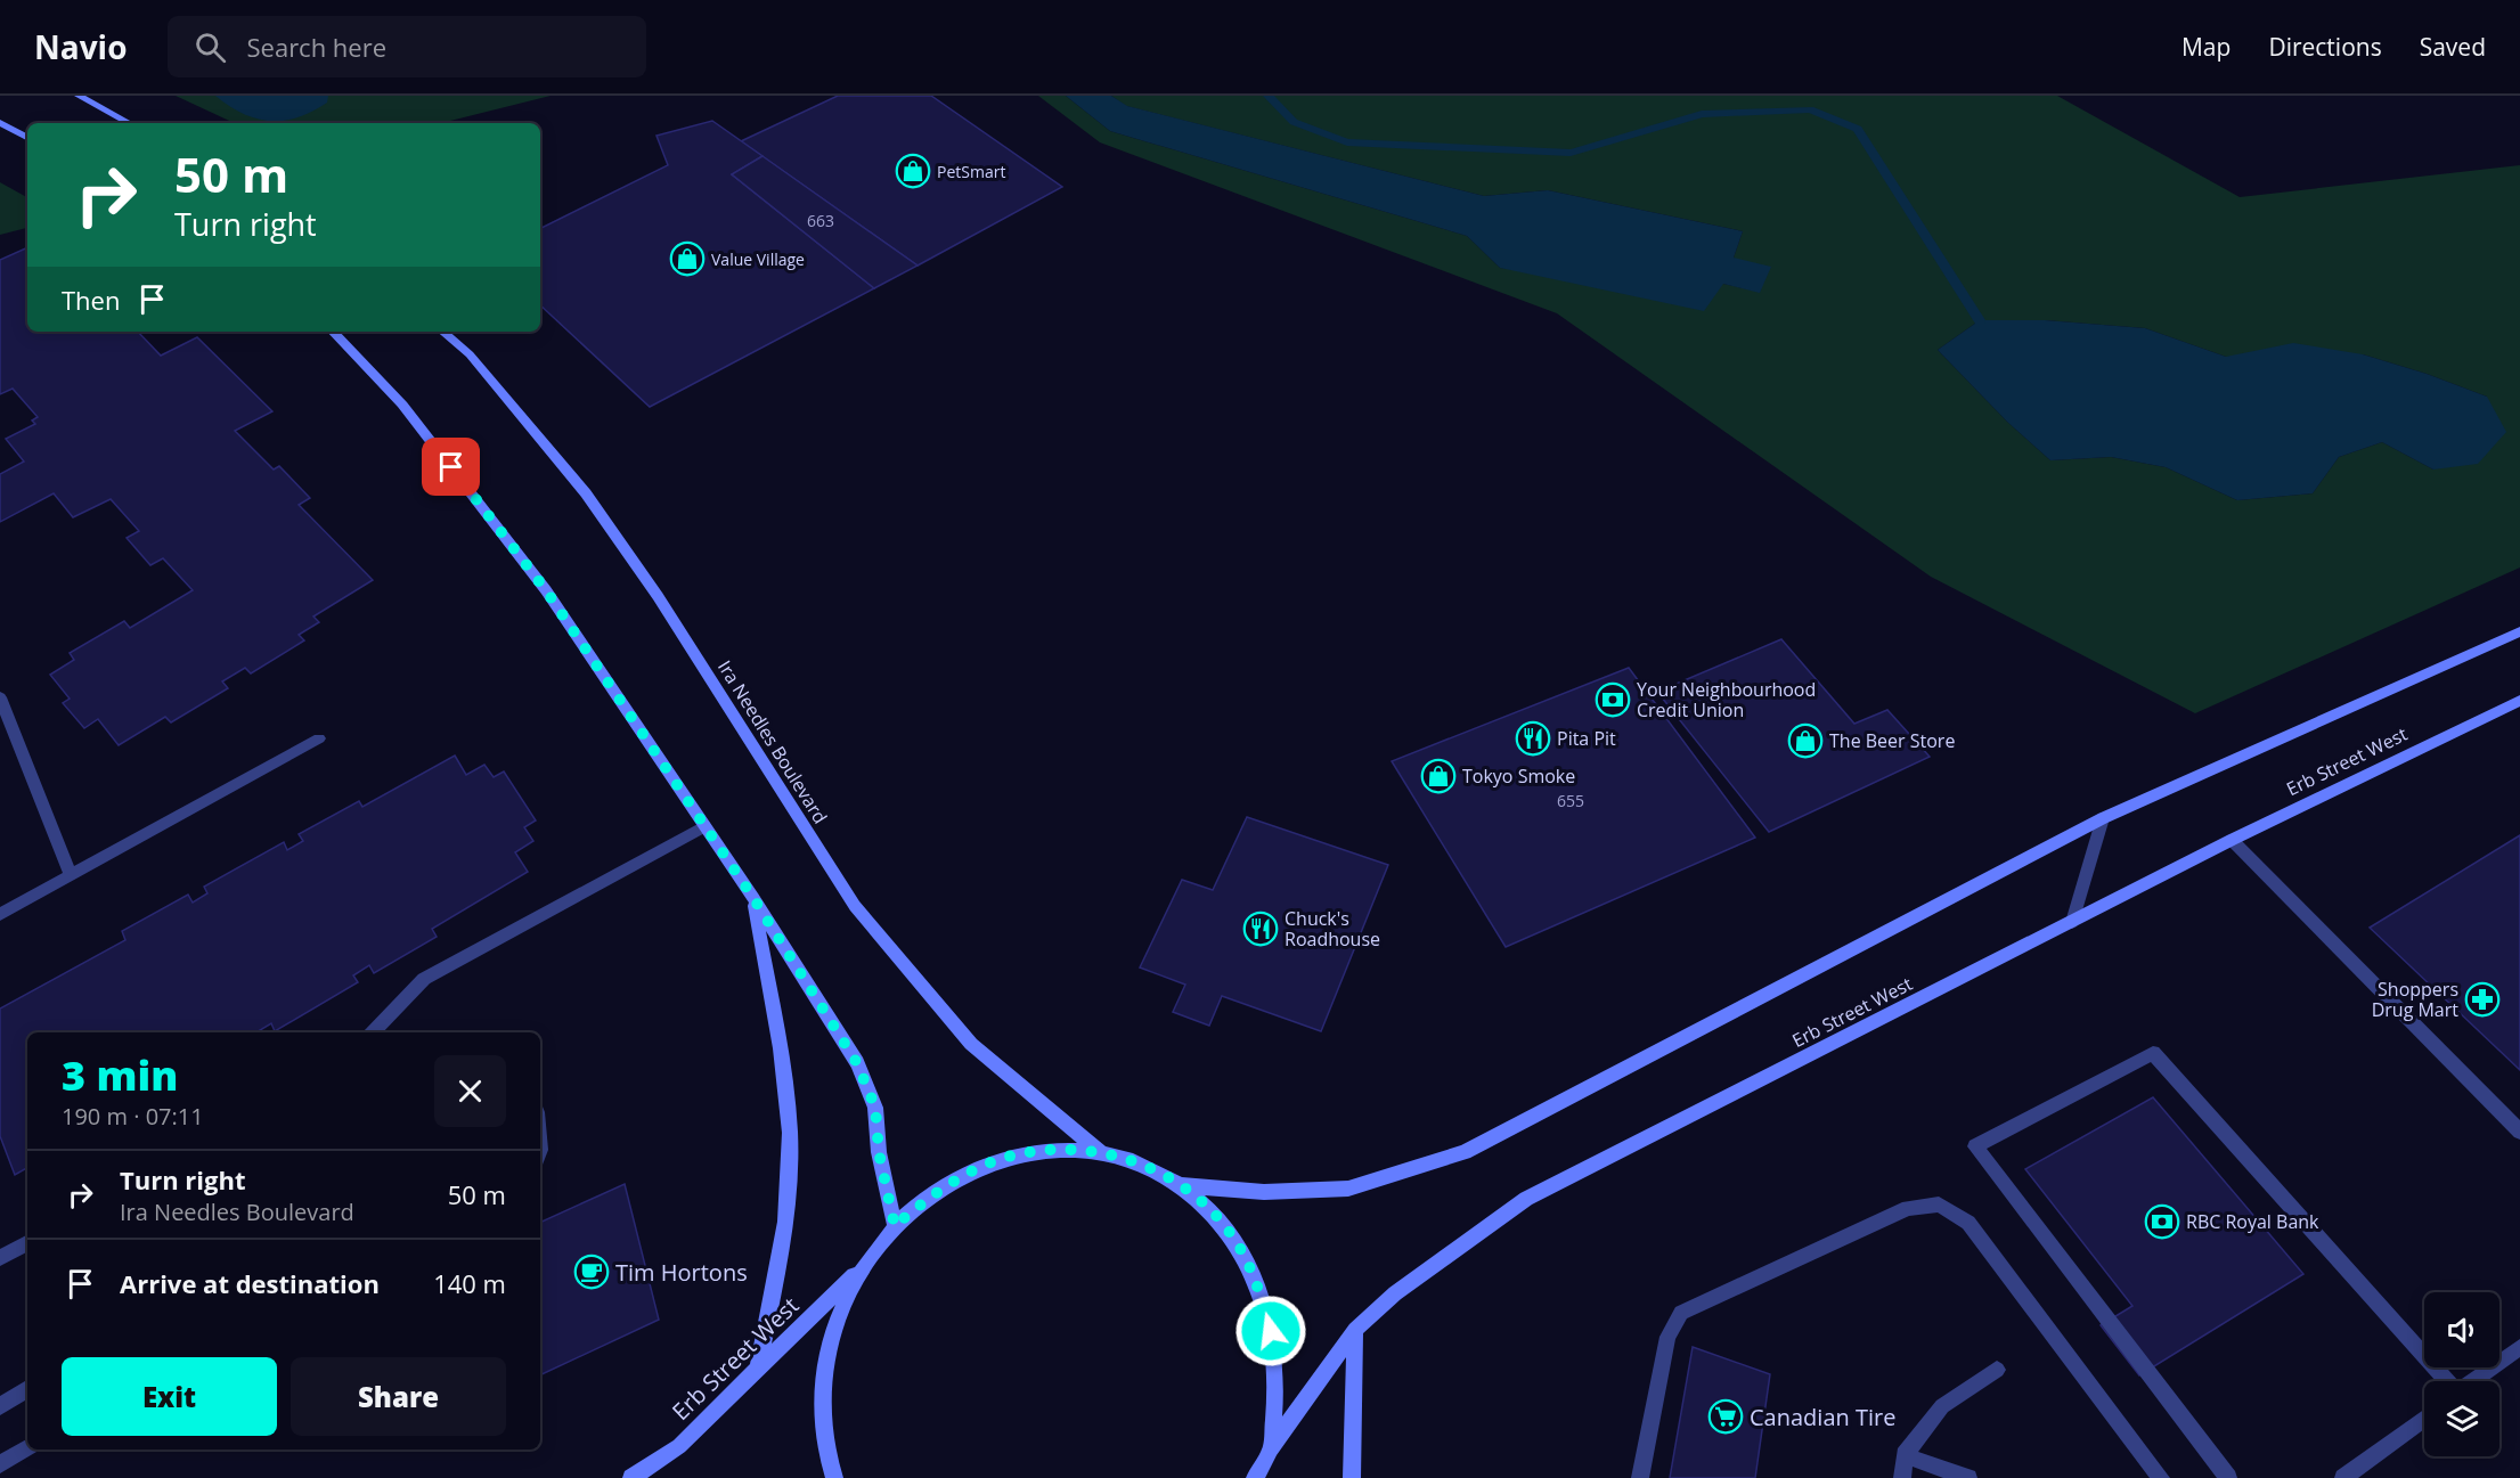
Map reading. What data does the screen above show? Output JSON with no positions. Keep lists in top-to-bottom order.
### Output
{
  "streets": {
    "main road": ["Ira Needles Boulevard", "Erb Street West"]
  },
  "places": {
    "shop": [
      "PetSmart",
      "Value Village",
      "The Beer Store",
      "Tokyo Smoke"
    ],
    "bank": ["Your Neighbourhood Credit Union", "RBC Royal Bank"],
    "restaurant": ["Pita Pit", "Chuck's Roadhouse"],
    "pharmacy": ["Shoppers Drug Mart"],
    "cafe": ["Tim Hortons"],
    "supermarket": ["Canadian Tire"]
  },
  "house_numbers": ["663", "655"],
  "page": {
    "header": "Navio",
    "search": "Search here",
    "nav": ["Map", "Directions", "Saved"],
    "turn": ["50 m", "Turn right"],
    "then": "Then",
    "heading": ["3 min", "190 m · 07:11"],
    "list": [
      {
        "name": "Turn right",
        "note": "Ira Needles Boulevard",
        "value": "50 m"
      },
      {
        "name": "Arrive at destination",
        "value": "140 m"
      }
    ],
    "buttons": ["Exit", "Share"]
  }
}
